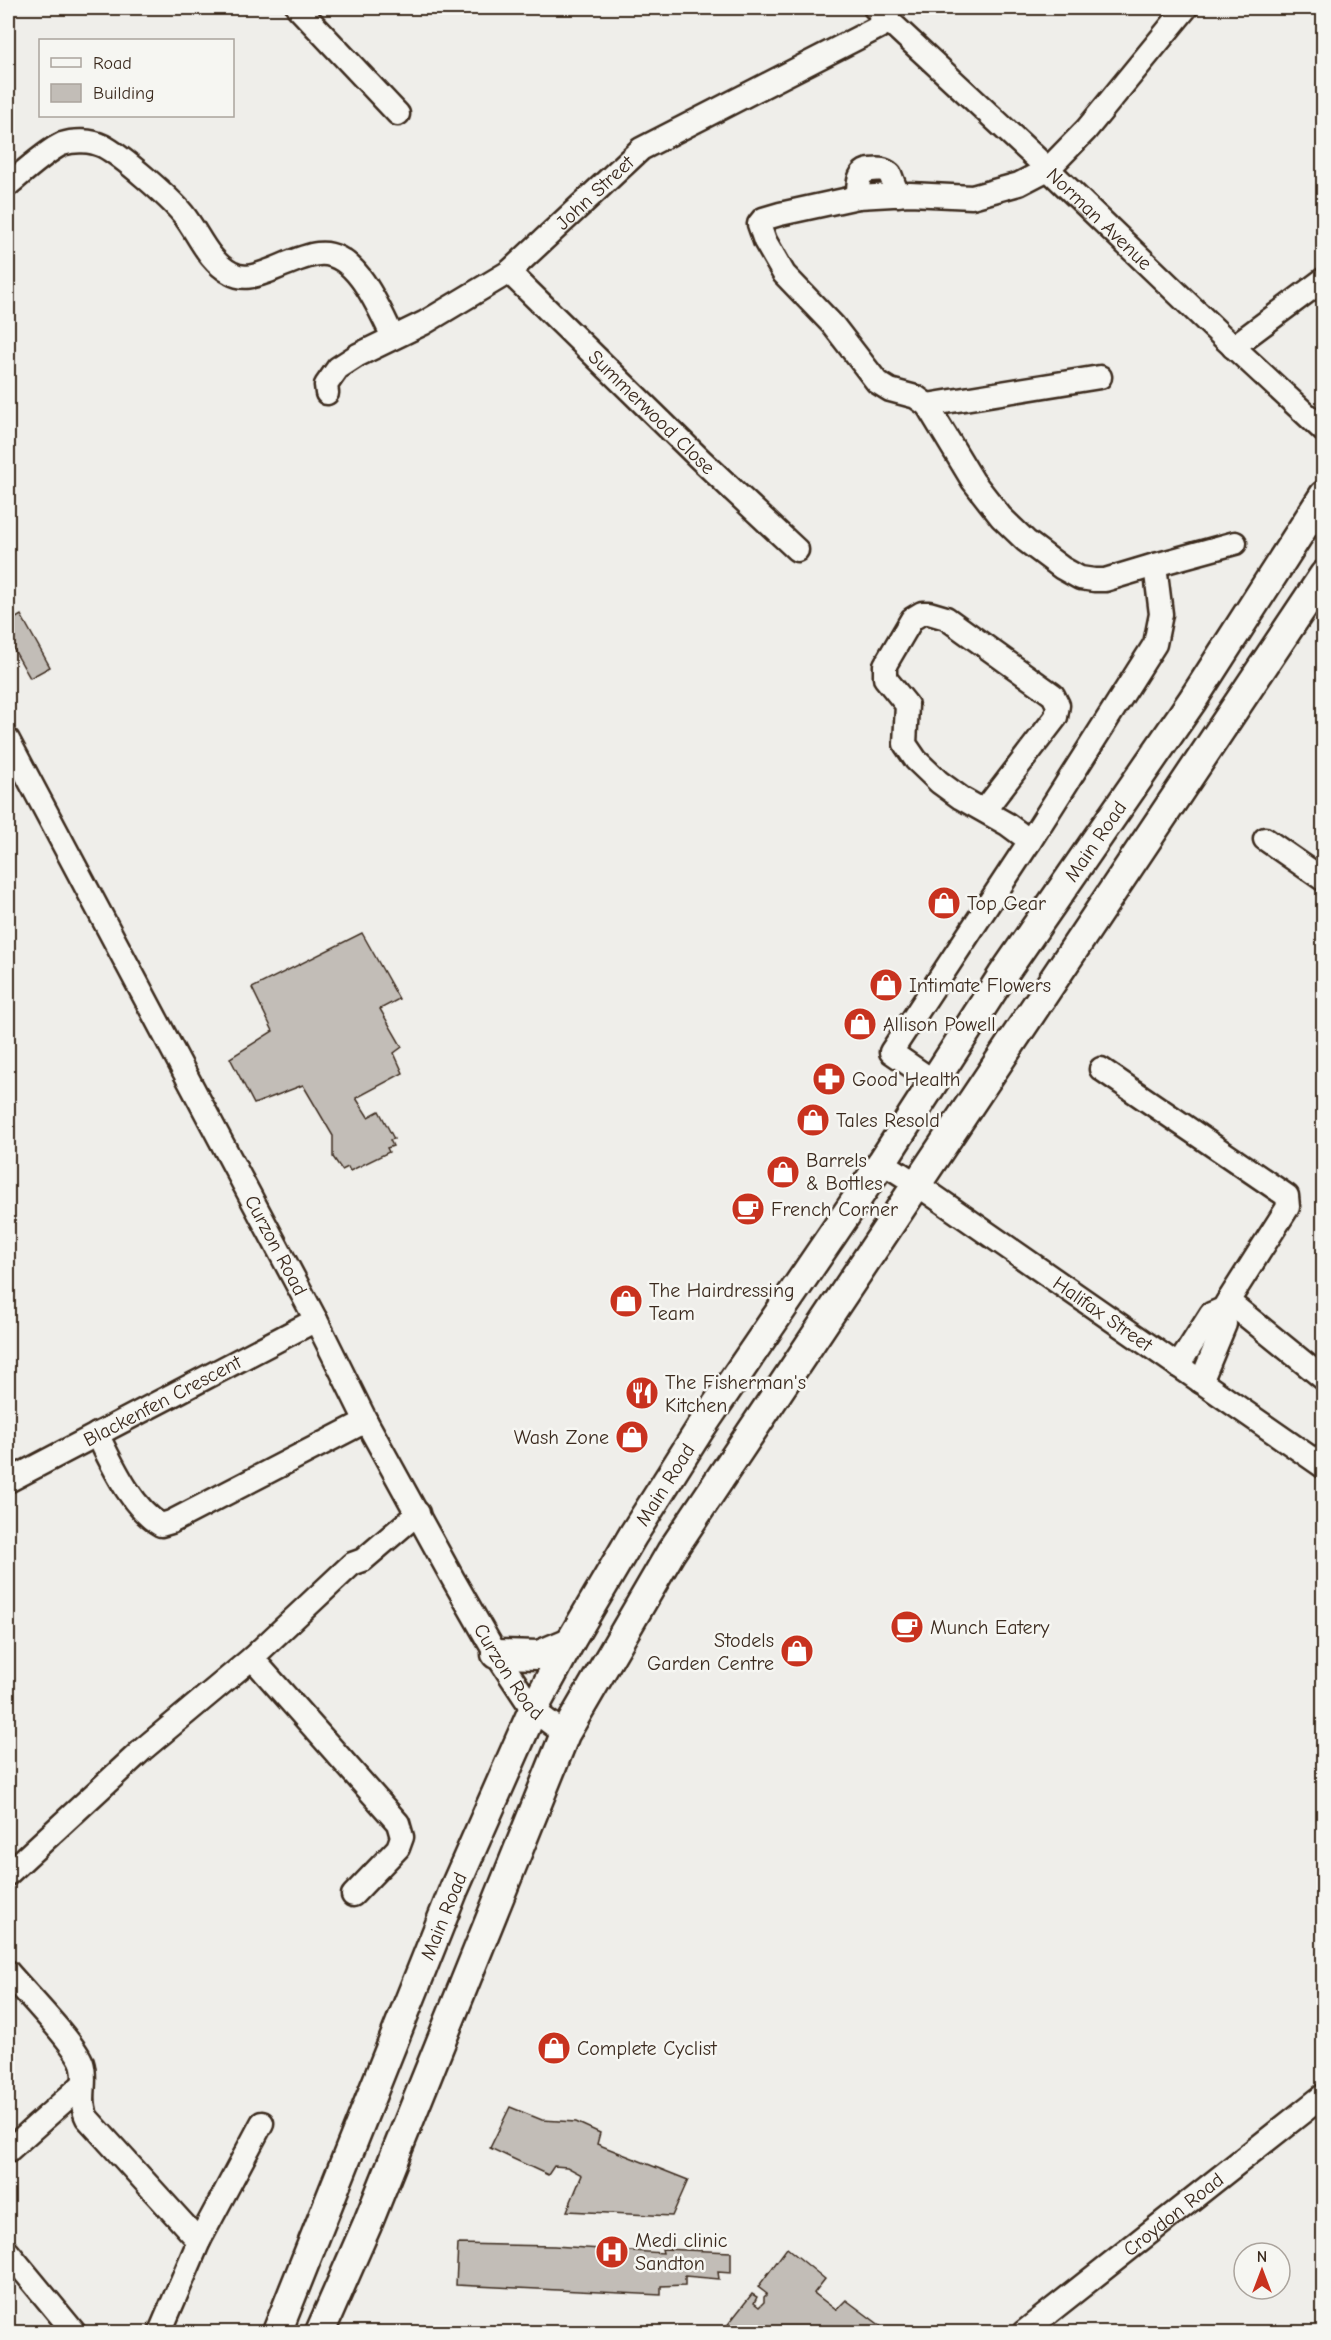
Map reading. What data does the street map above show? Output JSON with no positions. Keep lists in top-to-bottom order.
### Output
{
  "streets": {
    "main road": ["Main Road"],
    "street": [
      "John Street",
      "Norman Avenue",
      "Summerwood Close",
      "Curzon Road",
      "Halifax Street",
      "Blackenfen Crescent",
      "Croydon Road"
    ]
  },
  "crossings": [
    ["John Street", "Norman Avenue"],
    ["John Street", "Summerwood Close"],
    ["Main Road", "Curzon Road"],
    ["Main Road", "Halifax Street"],
    ["Curzon Road", "Blackenfen Crescent"]
  ],
  "places": {
    "shop": [
      "Top Gear",
      "Intimate Flowers",
      "Allison Powell",
      "Tales Resold",
      "Barrels & Bottles",
      "The Hairdressing Team",
      "Wash Zone",
      "Stodels Garden Centre",
      "Complete Cyclist"
    ],
    "pharmacy": ["Good Health"],
    "cafe": ["French Corner", "Munch Eatery"],
    "restaurant": ["The Fisherman's Kitchen"],
    "hospital": ["Medi clinic Sandton"]
  },
  "legend": ["Road", "Building"],
  "north": "top"
}
